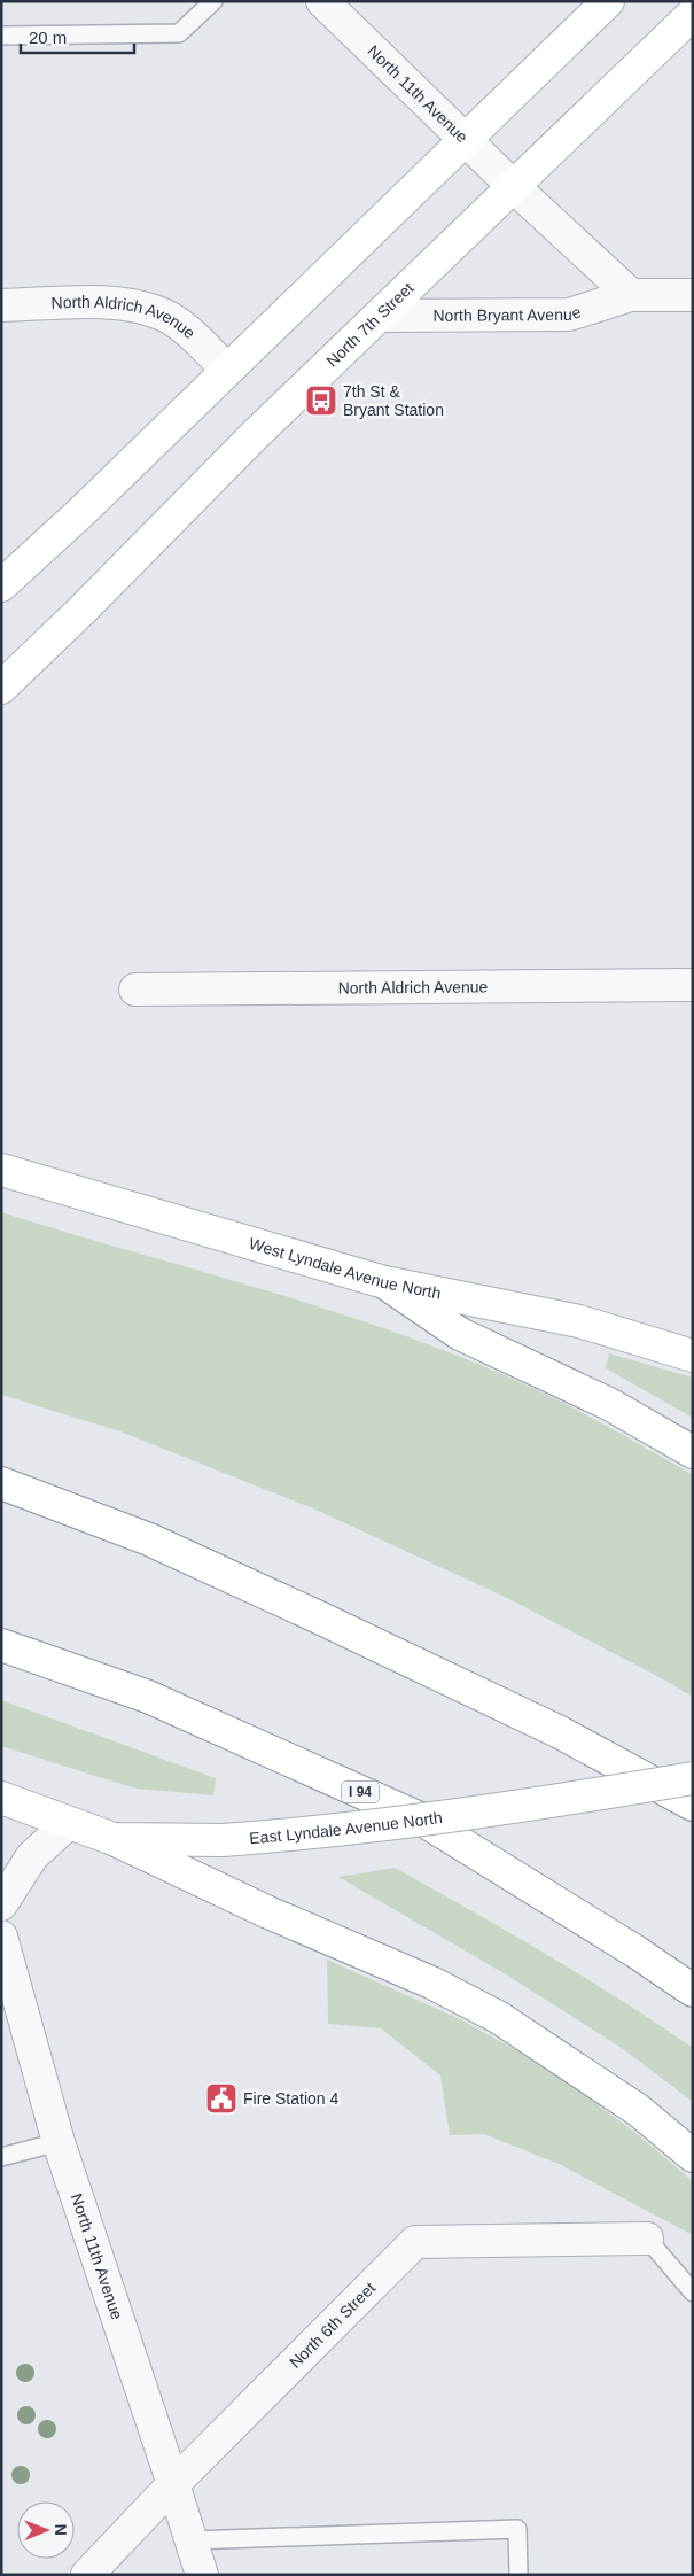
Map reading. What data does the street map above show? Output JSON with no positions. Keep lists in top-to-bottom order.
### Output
{
  "streets": {
    "main road": [
      "North 7th Street",
      "West Lyndale Avenue North",
      "I 94",
      "East Lyndale Avenue North"
    ],
    "street": [
      "North 11th Avenue",
      "North Bryant Avenue",
      "North Aldrich Avenue",
      "North 6th Street"
    ]
  },
  "crossings": [
    ["North 11th Avenue", "North 7th Street"],
    ["North 11th Avenue", "North 6th Street"],
    ["North Bryant Avenue", "North 7th Street"]
  ],
  "places": {
    "bus stop": ["7th St & Bryant Station"],
    "public building": ["Fire Station 4"]
  },
  "scale_bar": "20 m",
  "north": "right"
}
